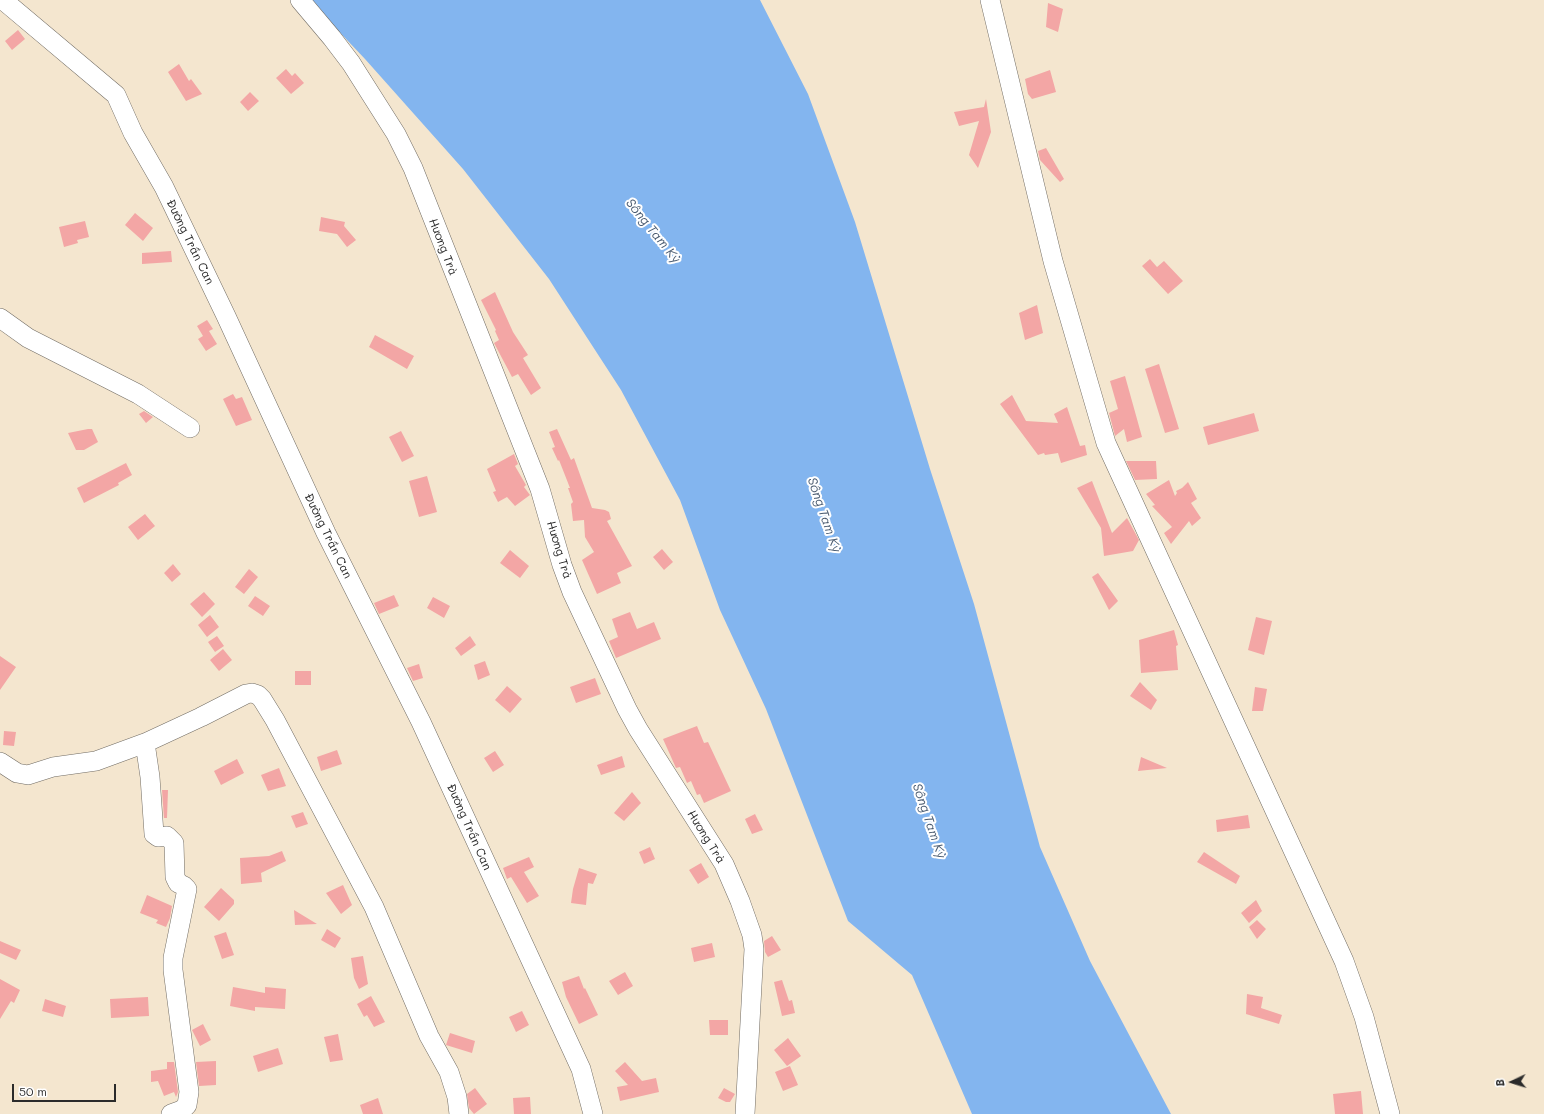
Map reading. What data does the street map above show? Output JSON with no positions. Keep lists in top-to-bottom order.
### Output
{
  "streets": {
    "street": ["Đường Trần Can", "Hương Trà"]
  },
  "water": ["Sông Tam Kỳ"],
  "scale_bar": "50 m",
  "north": "left"
}
